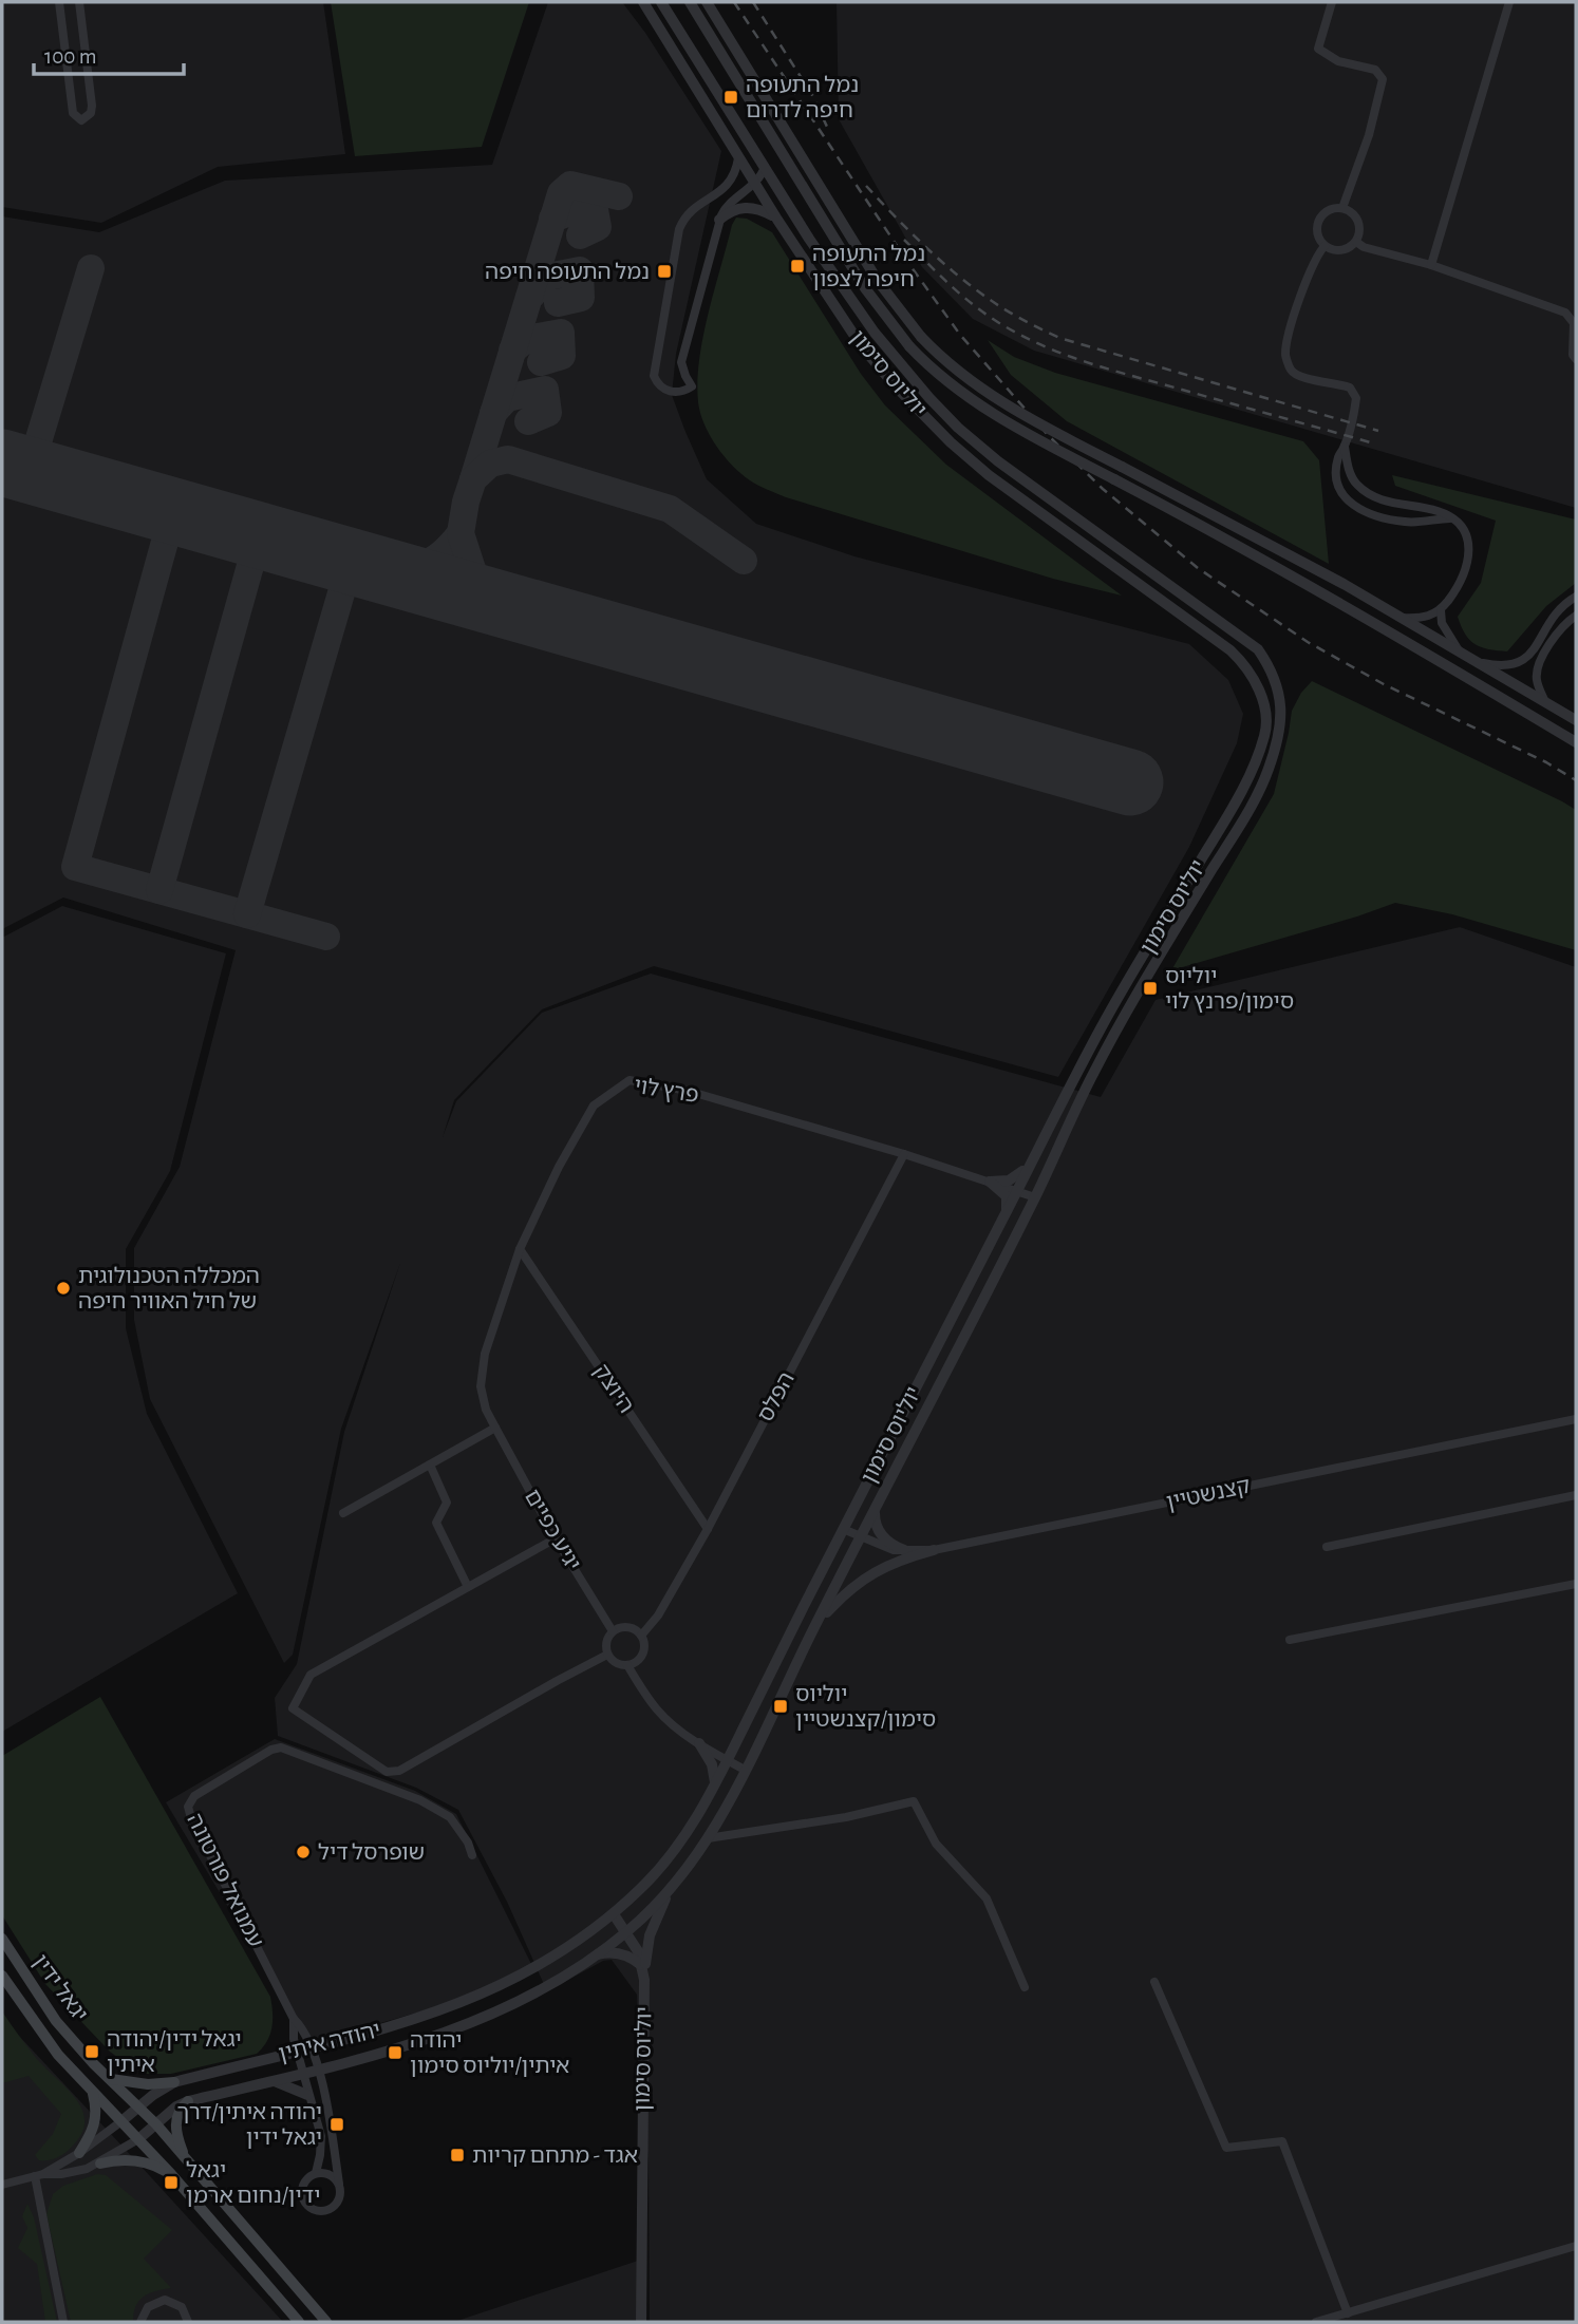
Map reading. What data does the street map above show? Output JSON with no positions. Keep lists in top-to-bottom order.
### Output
{
  "streets": {
    "main road": ["יגאל ידין"],
    "street": [
      "יוליוס סימון",
      "פרץ לוי",
      "היוצק",
      "הפלס",
      "קצנשטיין",
      "יגיע כפיים",
      "עמנואל פורטונה",
      "יהודה איתין"
    ]
  },
  "crossings": [
    ["יוליוס סימון", "פרץ לוי"],
    ["יוליוס סימון", "קצנשטיין"],
    ["יוליוס סימון", "יהודה איתין"],
    ["פרץ לוי", "היוצק"],
    ["פרץ לוי", "הפלס"],
    ["פרץ לוי", "יגיע כפיים"],
    ["היוצק", "הפלס"],
    ["הפלס", "יגיע כפיים"],
    ["עמנואל פורטונה", "יהודה איתין"],
    ["יגאל ידין", "יהודה איתין"]
  ],
  "places": {
    "transit": [
      "נמל התעופה חיפה לדרום",
      "נמל התעופה חיפה לצפון",
      "נמל התעופה חיפה",
      "יוליוס סימון/פרנץ לוי",
      "יוליוס סימון/קצנשטיין",
      "יגאל ידין/יהודה איתין",
      "יהודה איתין/יוליוס סימון",
      "יהודה איתין/דרך יגאל ידין",
      "אגד - מתחם קריות",
      "יגאל ידין/נחום ארמן"
    ],
    "other": ["המכללה הטכנולוגית של חיל האוויר חיפה", "שופרסל דיל"]
  },
  "scale_bar": "100 m"
}
